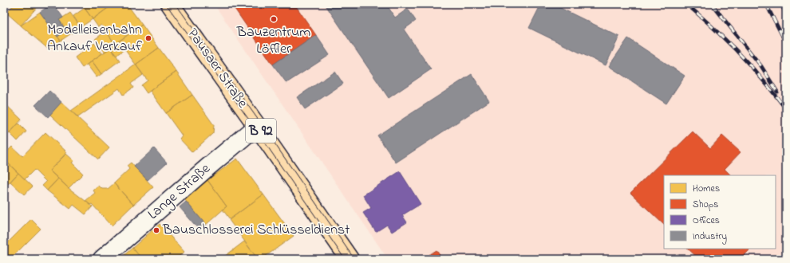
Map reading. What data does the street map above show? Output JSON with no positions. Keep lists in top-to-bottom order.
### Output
{
  "streets": {
    "main road": ["Pausaer Straße", "B 92"],
    "street": ["Lange Straße"]
  },
  "crossings": [
    ["Pausaer Straße", "Lange Straße"]
  ],
  "places": ["Bauzentrum Löffler", "Modelleisenbahn Ankauf Verkauf", "Bauschlosserei Schlüsseldienst"],
  "legend": [
    "Homes",
    "Shops",
    "Offices",
    "Industry"
  ]
}
